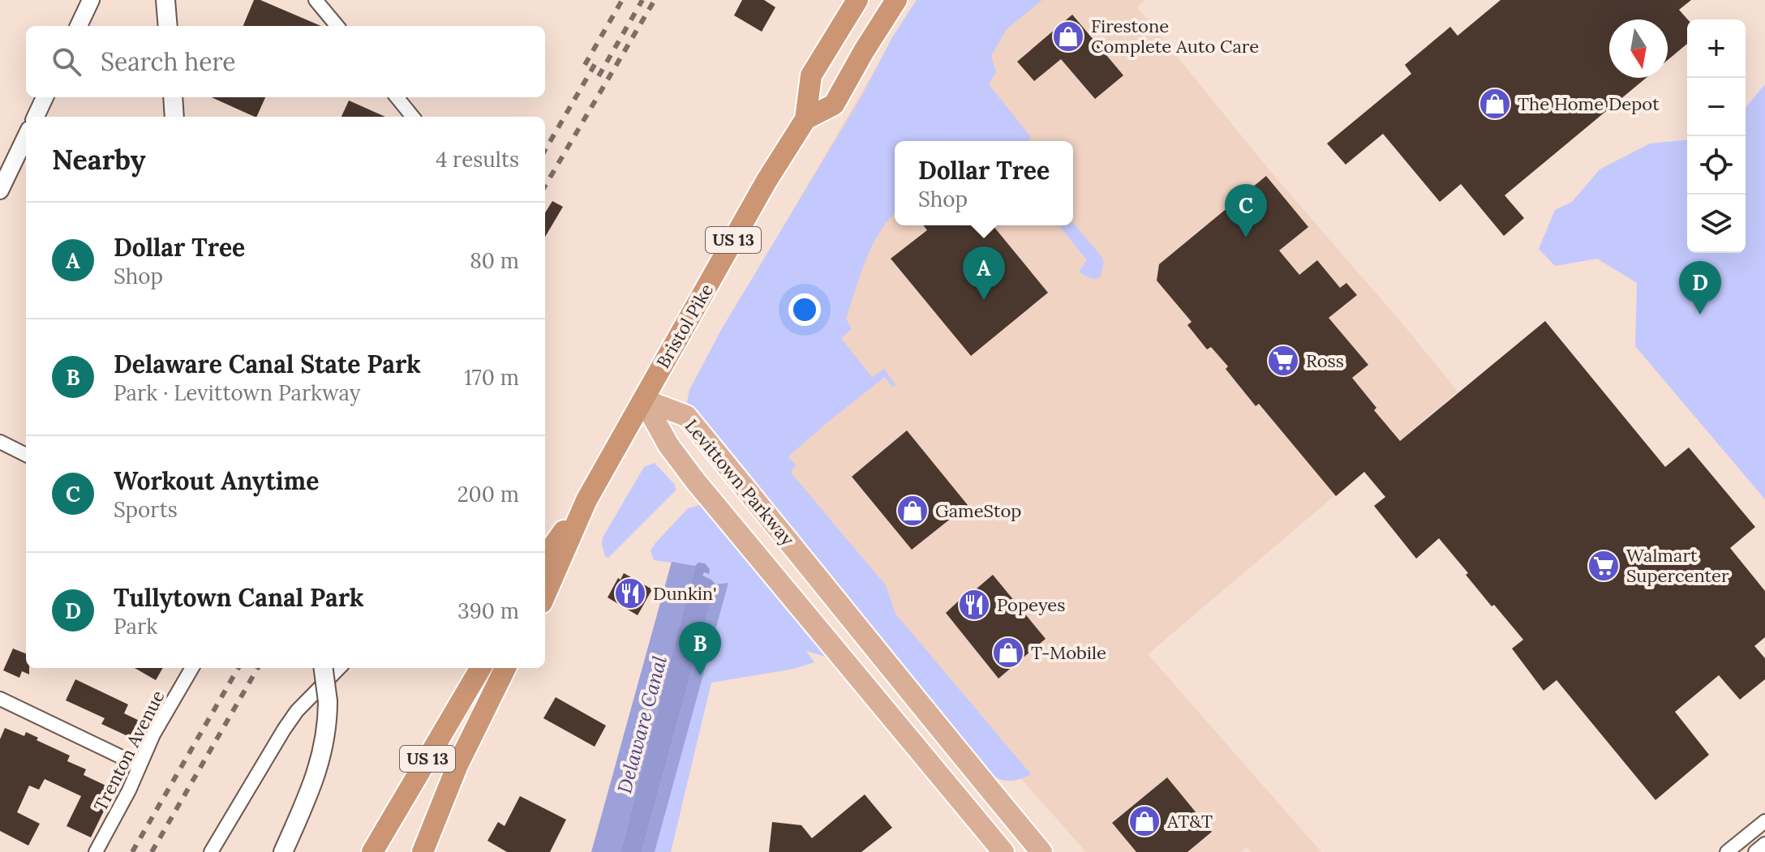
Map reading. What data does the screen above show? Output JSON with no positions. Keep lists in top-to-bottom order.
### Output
{
  "streets": {
    "highway": ["US 13", "Bristol Pike"],
    "main road": ["Levittown Parkway"],
    "street": ["Trenton Avenue"]
  },
  "crossings": [
    ["Bristol Pike", "Levittown Parkway"]
  ],
  "water": ["Delaware Canal"],
  "places": {
    "shop": [
      "Firestone Complete Auto Care",
      "The Home Depot",
      "GameStop",
      "T-Mobile",
      "AT&T"
    ],
    "supermarket": ["Ross", "Walmart Supercenter"],
    "restaurant": ["Dunkin'", "Popeyes"]
  },
  "north": "bottom",
  "page": {
    "map_buttons": ["+", "−"],
    "search": "Search here",
    "heading": ["Nearby", "4 results"],
    "popup": ["Dollar Tree", "Shop"],
    "pins": [
      "C",
      "A",
      "D",
      "B"
    ],
    "list": [
      {
        "mark": "A",
        "name": "Dollar Tree",
        "note": "Shop",
        "value": "80 m"
      },
      {
        "mark": "B",
        "name": "Delaware Canal State Park",
        "note": "Park · Levittown Parkway",
        "value": "170 m"
      },
      {
        "mark": "C",
        "name": "Workout Anytime",
        "note": "Sports",
        "value": "200 m"
      },
      {
        "mark": "D",
        "name": "Tullytown Canal Park",
        "note": "Park",
        "value": "390 m"
      }
    ]
  }
}
